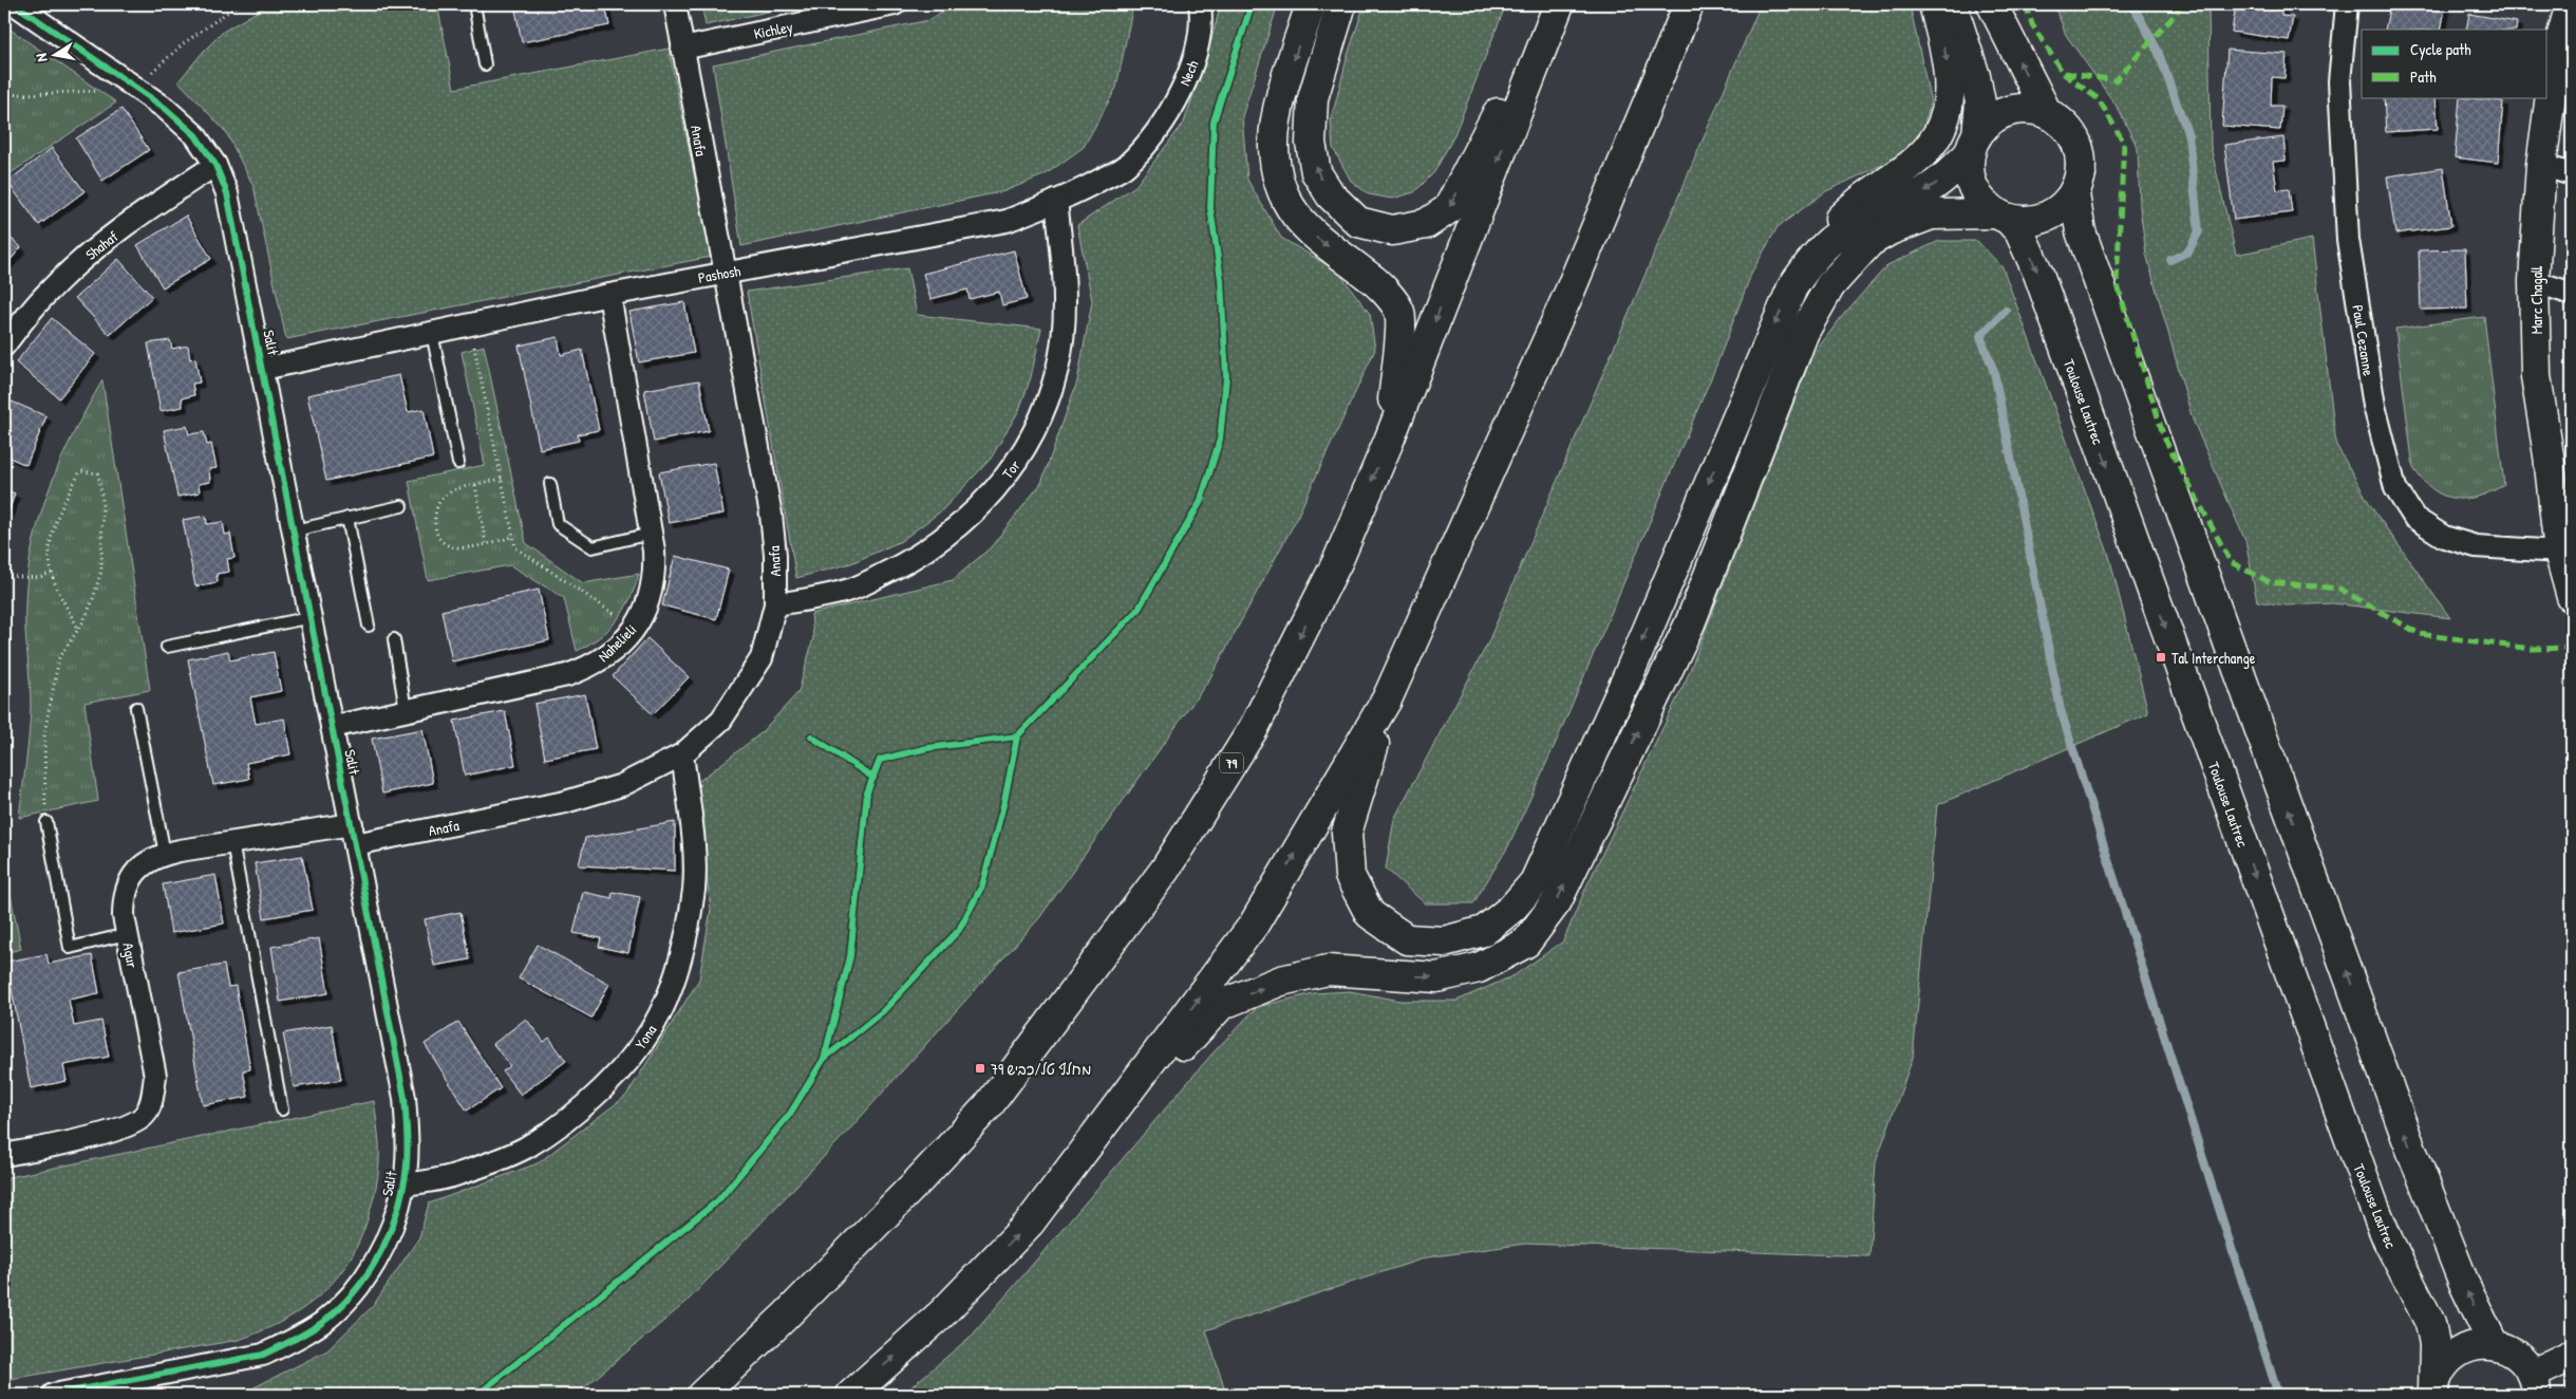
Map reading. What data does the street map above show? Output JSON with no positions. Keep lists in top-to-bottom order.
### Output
{
  "streets": {
    "main road": ["Marc Chagall", "Toulouse Lautrec", "79"],
    "street": [
      "Kichley",
      "Nech",
      "Anafa",
      "Shahaf",
      "Pashosh",
      "Paul Cezanne",
      "Salit",
      "Tor",
      "Nahelieli",
      "Agur",
      "Yona"
    ]
  },
  "crossings": [
    ["Kichley", "Anafa"],
    ["Nech", "Pashosh"],
    ["Anafa", "Pashosh"],
    ["Anafa", "Salit"],
    ["Anafa", "Tor"],
    ["Anafa", "Agur"],
    ["Anafa", "Yona"],
    ["Shahaf", "Salit"],
    ["Pashosh", "Salit"],
    ["Pashosh", "Tor"],
    ["Pashosh", "Nahelieli"],
    ["Marc Chagall", "Paul Cezanne"],
    ["Salit", "Nahelieli"],
    ["Salit", "Agur"],
    ["Salit", "Yona"]
  ],
  "places": {
    "transit": ["Tal Interchange", "מחלף טל/כביש 79"]
  },
  "legend": ["Cycle path", "Path"],
  "north": "left"
}
